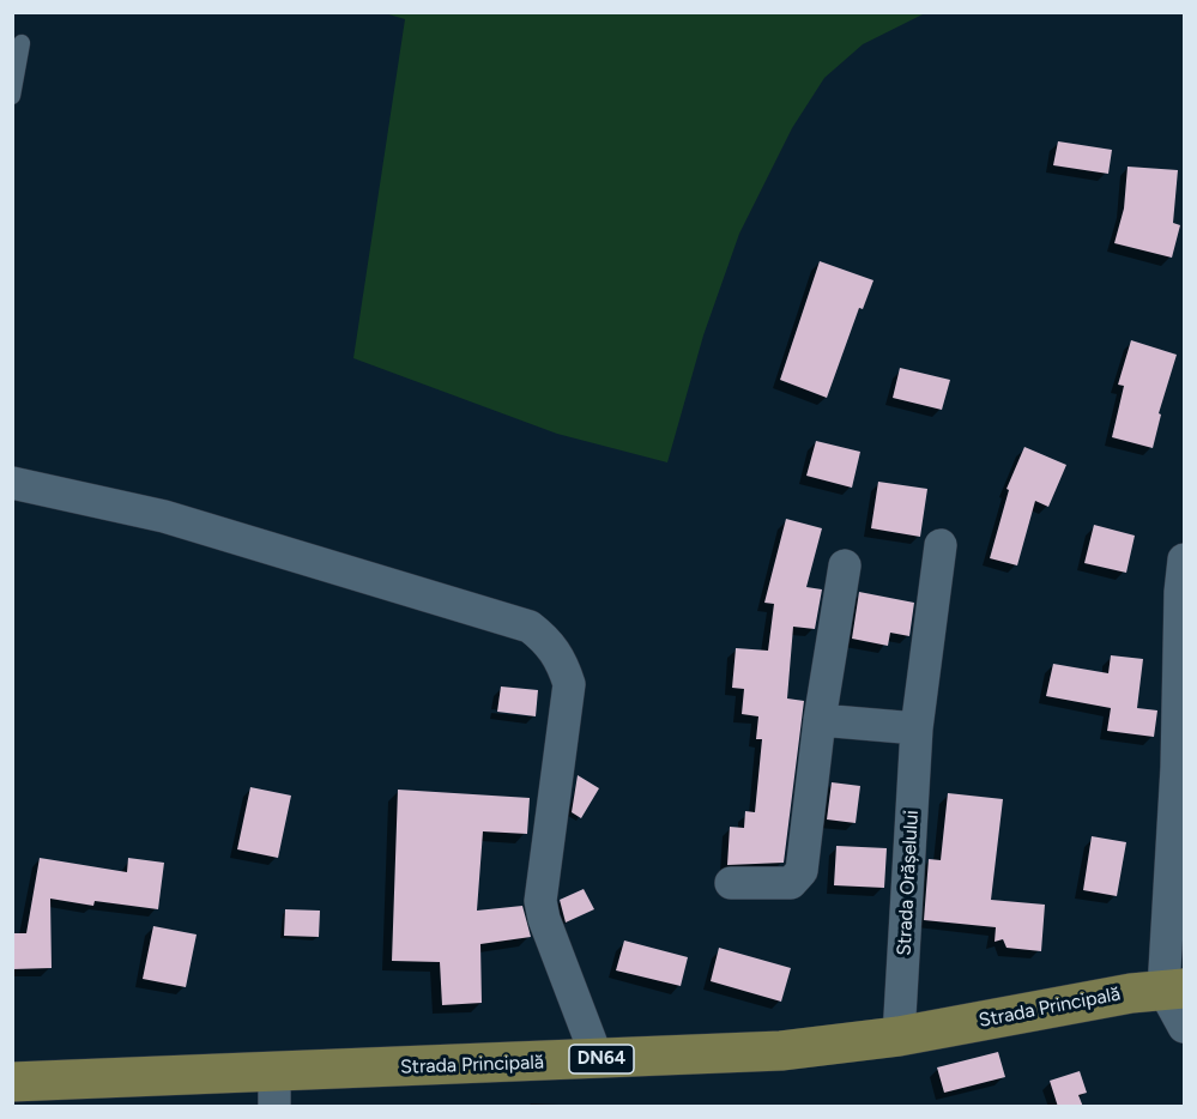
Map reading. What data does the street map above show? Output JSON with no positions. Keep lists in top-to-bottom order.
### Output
{
  "streets": {
    "main road": ["Strada Principală", "DN64"],
    "street": ["Strada Orășelului"]
  },
  "crossings": [
    ["Strada Orășelului", "Strada Principală"]
  ]
}
